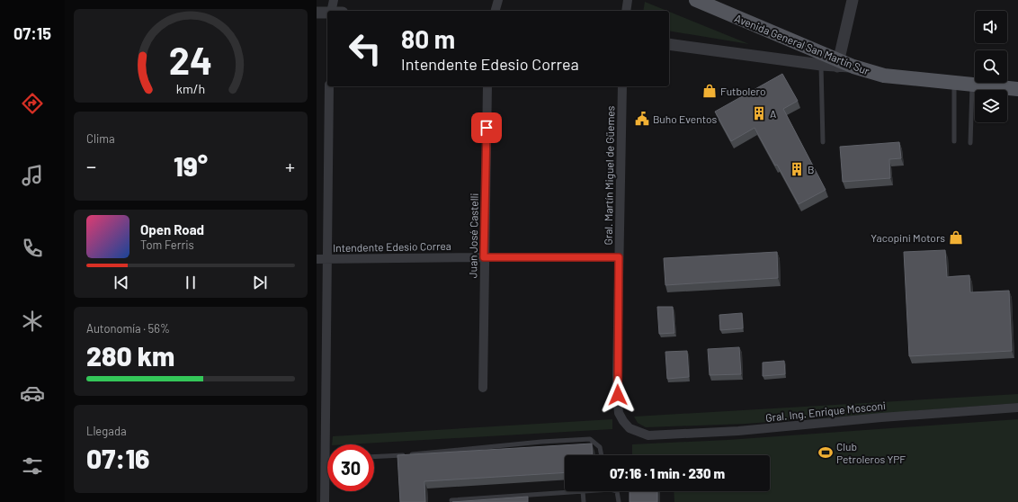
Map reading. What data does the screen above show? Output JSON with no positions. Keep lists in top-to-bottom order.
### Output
{
  "streets": {
    "main road": ["Avenida General San Martín Sur"],
    "street": [
      "Gral. Martín Miguel de Güemes",
      "Juan José Castelli",
      "Intendente Edesio Correa",
      "Gral. Ing. Enrique Mosconi"
    ]
  },
  "crossings": [
    ["Gral. Martín Miguel de Güemes", "Intendente Edesio Correa"],
    ["Gral. Martín Miguel de Güemes", "Gral. Ing. Enrique Mosconi"],
    ["Juan José Castelli", "Intendente Edesio Correa"]
  ],
  "places": {
    "shop": ["Futbolero", "Yacopini Motors"],
    "building": ["A", "B"],
    "public building": ["Buho Eventos"],
    "sports": ["Club Petroleros YPF"]
  },
  "page": {
    "tabs": "07:15",
    "turn": ["80 m", "Intendente Edesio Correa"],
    "tile": [
      "Clima",
      ["Autonomía · 56%", "280 km"],
      ["Llegada", "07:16"]
    ],
    "heat": ["−", "19°", "+"],
    "song": ["Open Road", "Tom Ferris"],
    "limit": "30",
    "trip": "07:16 · 1 min · 230 m",
    "gauge": ["24", "km/h"]
  }
}
